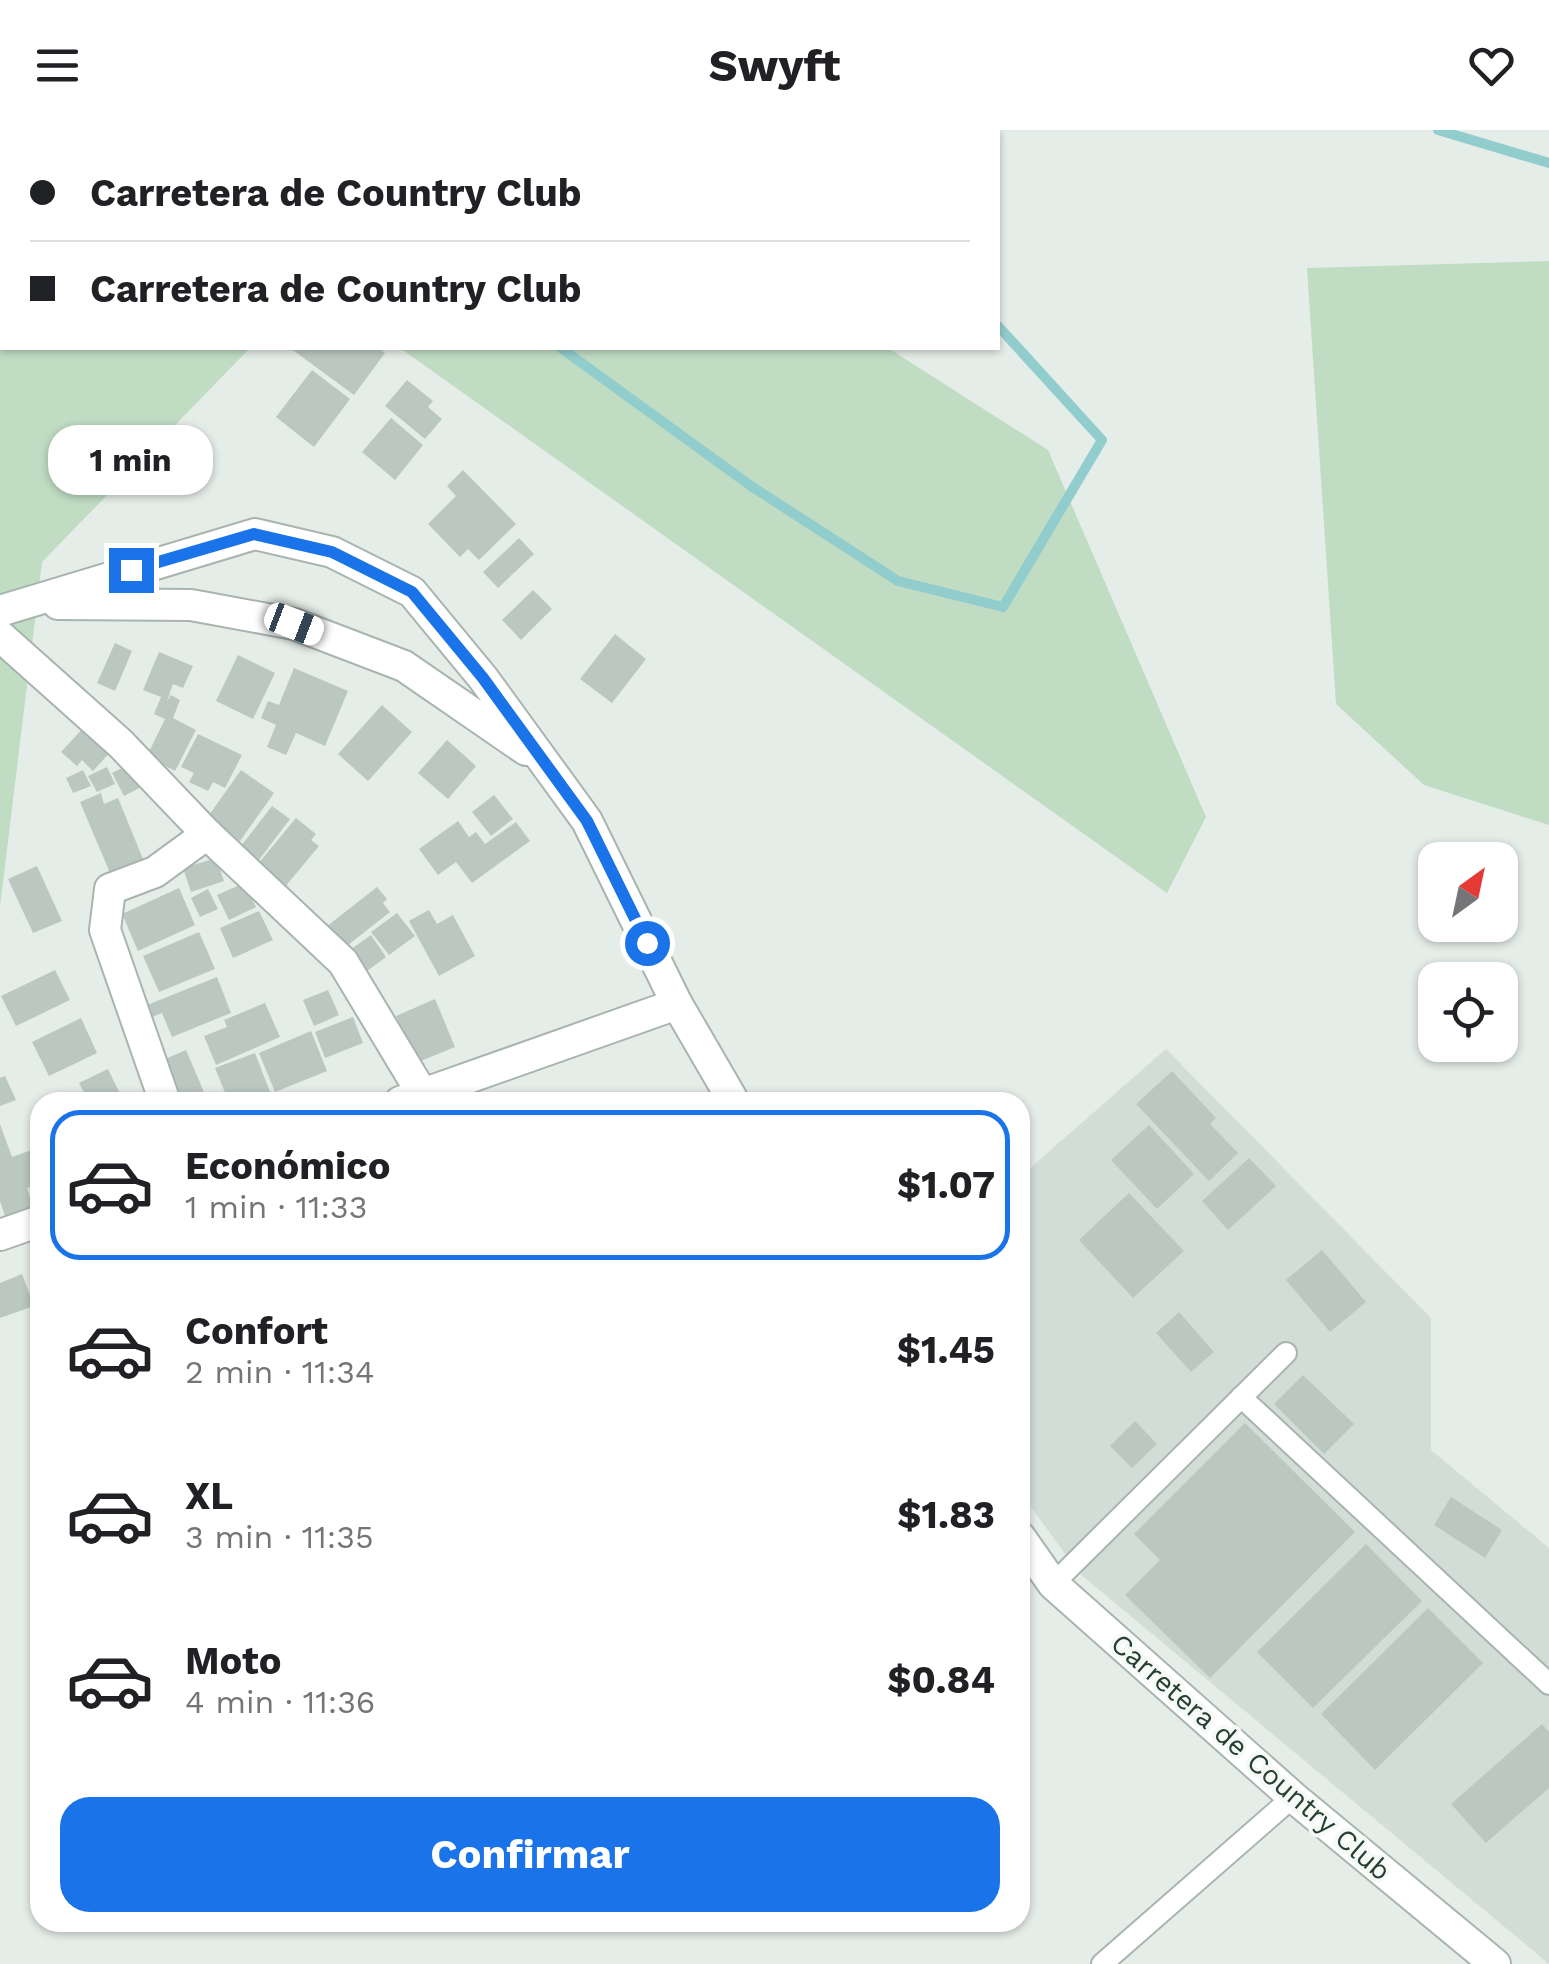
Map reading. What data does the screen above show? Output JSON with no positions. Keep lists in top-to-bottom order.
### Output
{
  "streets": {
    "street": ["Carretera de Country Club"]
  },
  "north": "top right",
  "page": {
    "header": "Swyft",
    "banner": ["Carretera de Country Club", "Carretera de Country Club"],
    "bubble": "1 min",
    "list": [
      {
        "name": "Económico",
        "note": "1 min · 11:33",
        "value": "$1.07"
      },
      {
        "name": "Confort",
        "note": "2 min · 11:34",
        "value": "$1.45"
      },
      {
        "name": "XL",
        "note": "3 min · 11:35",
        "value": "$1.83"
      },
      {
        "name": "Moto",
        "note": "4 min · 11:36",
        "value": "$0.84"
      }
    ],
    "buttons": "Confirmar"
  }
}
